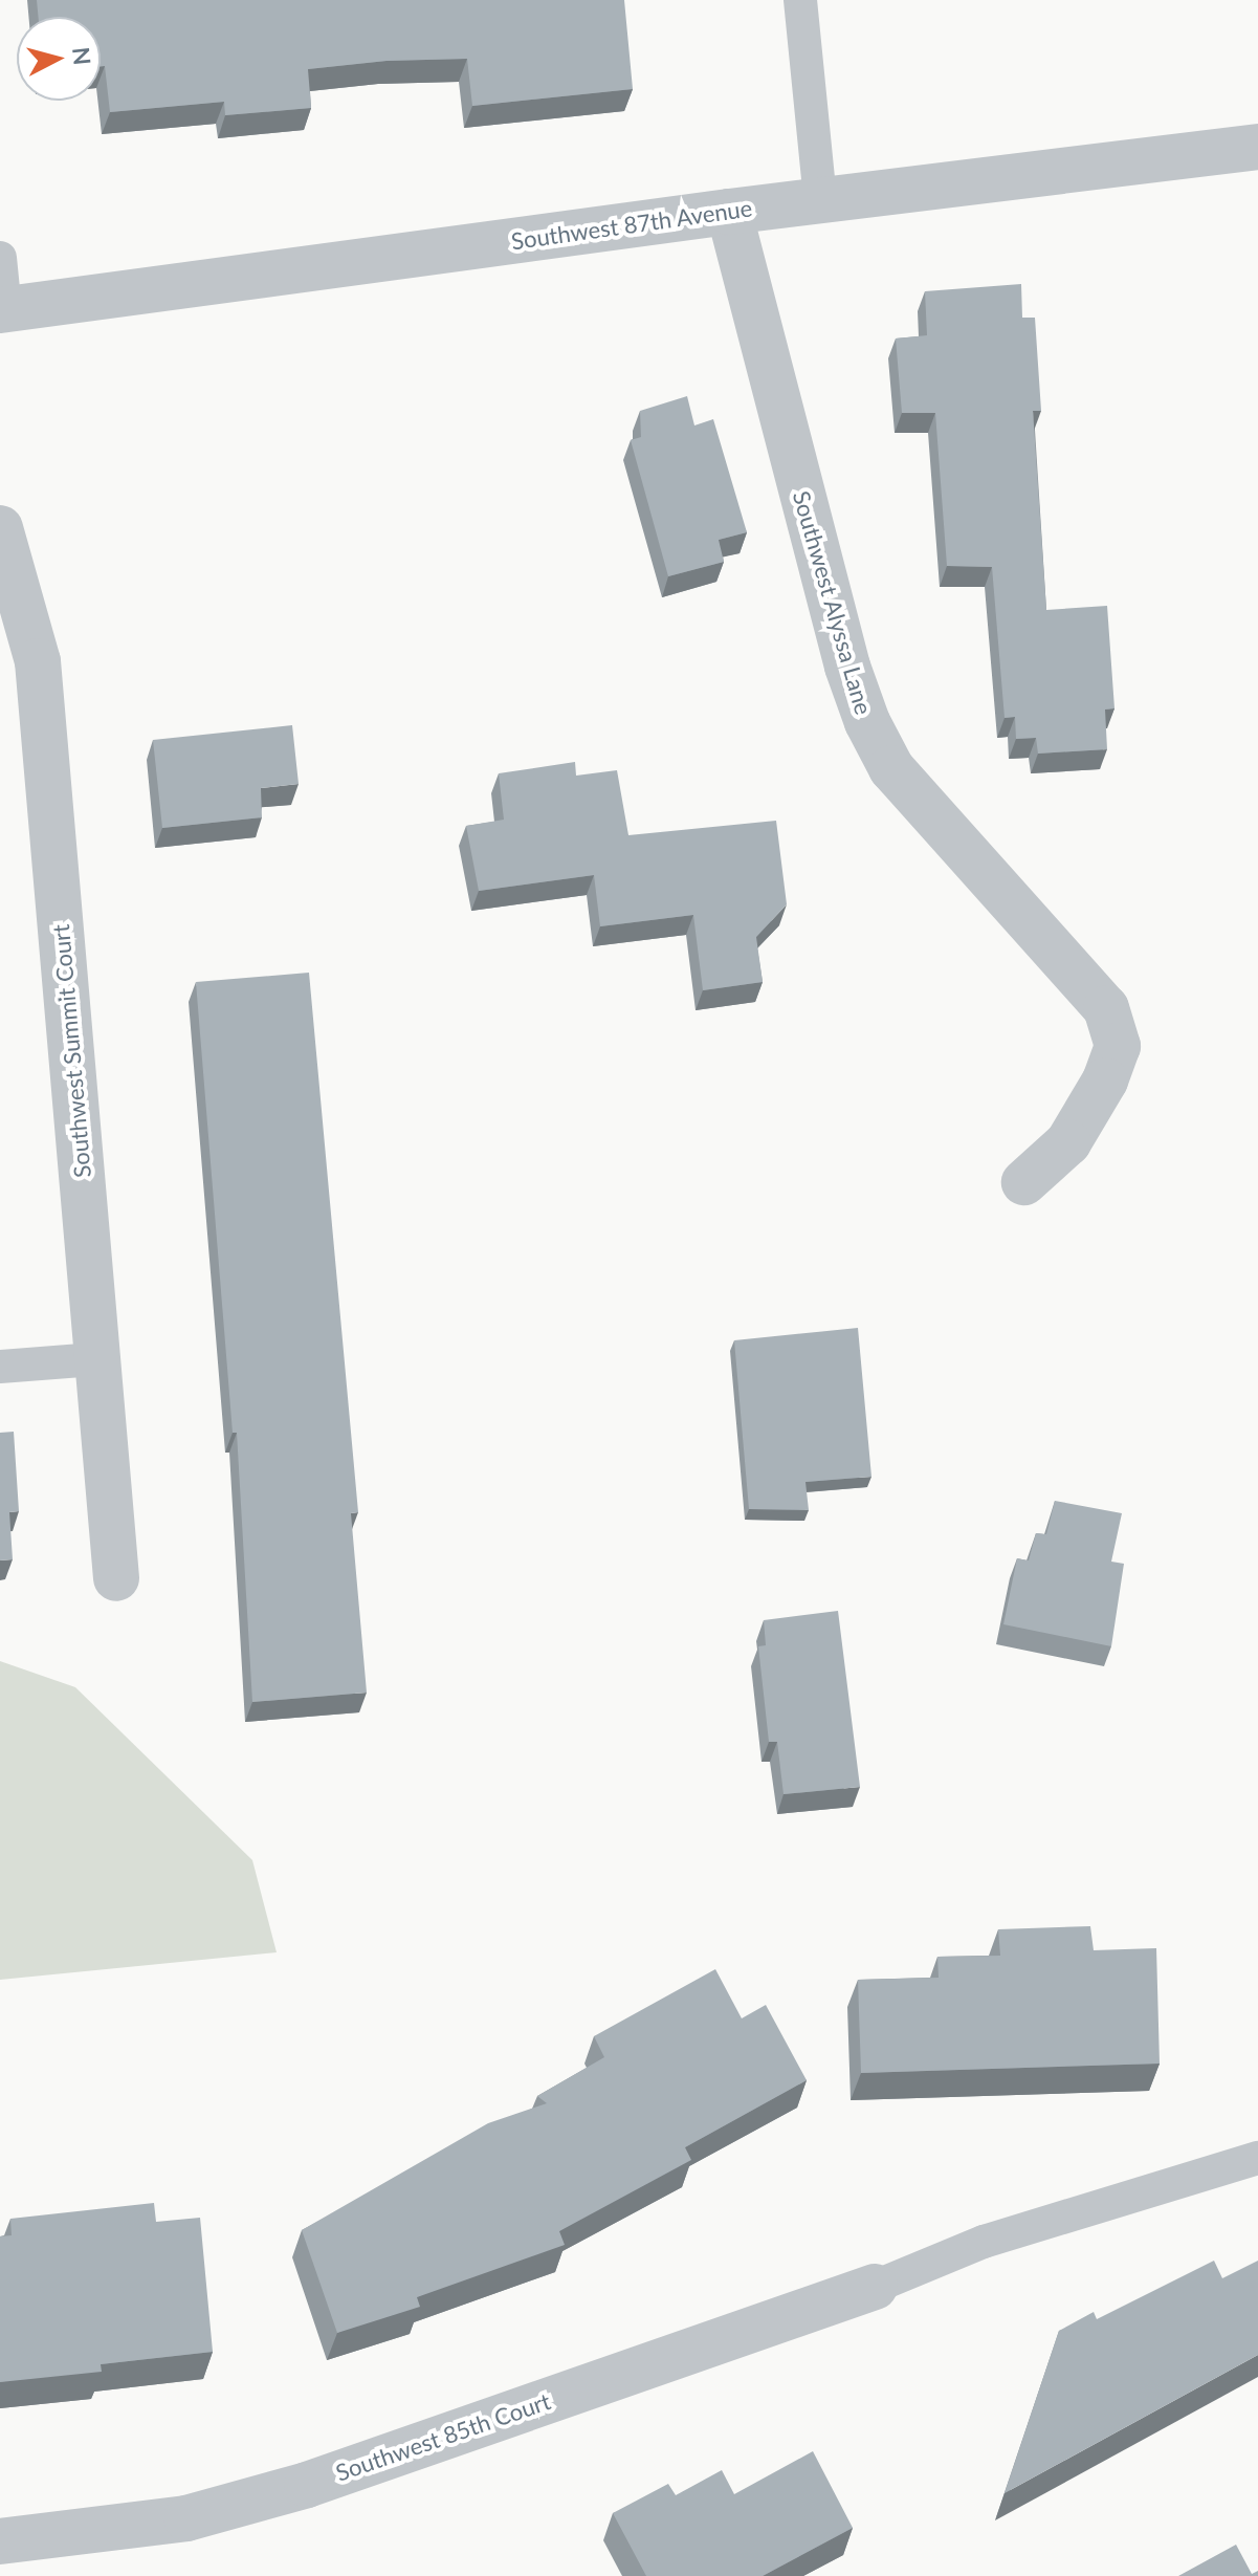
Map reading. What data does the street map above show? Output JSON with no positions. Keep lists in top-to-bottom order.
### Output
{
  "streets": {
    "street": [
      "Southwest 87th Avenue",
      "Southwest Alyssa Lane",
      "Southwest Summit Court",
      "Southwest 85th Court"
    ]
  },
  "crossings": [
    ["Southwest 87th Avenue", "Southwest Alyssa Lane"]
  ],
  "north": "right"
}
